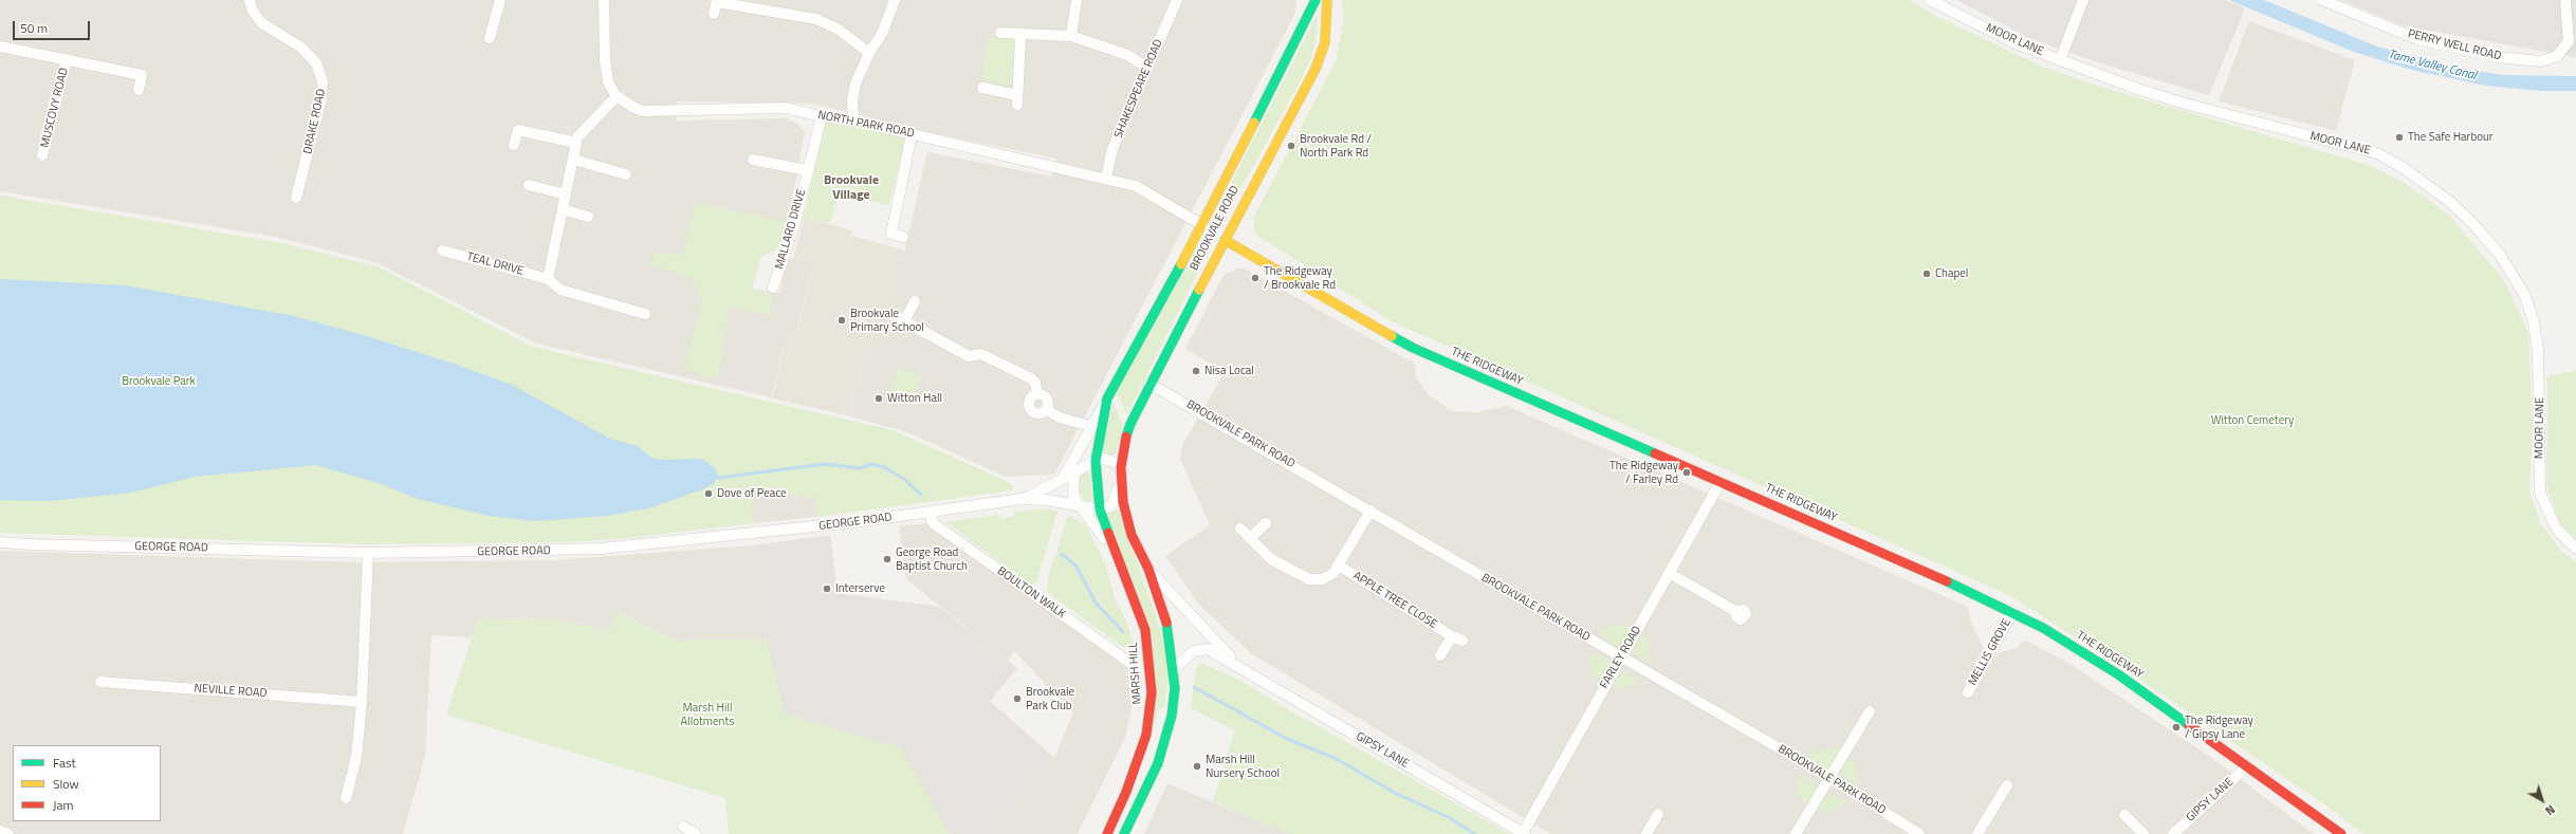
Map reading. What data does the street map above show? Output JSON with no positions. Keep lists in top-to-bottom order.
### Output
{
  "streets": {
    "main road": ["BROOKVALE ROAD", "THE RIDGEWAY", "MARSH HILL"],
    "street": [
      "MOOR LANE",
      "PERRY WELL ROAD",
      "SHAKESPEARE ROAD",
      "MUSCOVY ROAD",
      "DRAKE ROAD",
      "NORTH PARK ROAD",
      "MALLARD DRIVE",
      "TEAL DRIVE",
      "BROOKVALE PARK ROAD",
      "GEORGE ROAD",
      "BOULTON WALK",
      "APPLE TREE CLOSE",
      "MELLIS GROVE",
      "FARLEY ROAD",
      "NEVILLE ROAD",
      "GIPSY LANE"
    ]
  },
  "crossings": [
    ["SHAKESPEARE ROAD", "NORTH PARK ROAD"],
    ["NORTH PARK ROAD", "BROOKVALE ROAD"],
    ["NORTH PARK ROAD", "MALLARD DRIVE"],
    ["NORTH PARK ROAD", "THE RIDGEWAY"],
    ["BROOKVALE ROAD", "THE RIDGEWAY"],
    ["BROOKVALE ROAD", "BROOKVALE PARK ROAD"],
    ["BROOKVALE ROAD", "GEORGE ROAD"],
    ["BROOKVALE ROAD", "MARSH HILL"],
    ["THE RIDGEWAY", "MELLIS GROVE"],
    ["THE RIDGEWAY", "FARLEY ROAD"],
    ["THE RIDGEWAY", "GIPSY LANE"],
    ["BROOKVALE PARK ROAD", "FARLEY ROAD"],
    ["GEORGE ROAD", "BOULTON WALK"],
    ["GEORGE ROAD", "MARSH HILL"],
    ["FARLEY ROAD", "GIPSY LANE"]
  ],
  "districts": ["Brookvale Village"],
  "water": ["Tame Valley Canal"],
  "parks": ["Brookvale Park", "Witton Cemetery", "Marsh Hill Allotments"],
  "places": [
    "The Safe Harbour",
    "Brookvale Rd / North Park Rd",
    "Chapel",
    "The Ridgeway / Brookvale Rd",
    "Brookvale Primary School",
    "Nisa Local",
    "Witton Hall",
    "The Ridgeway / Farley Rd",
    "Dove of Peace",
    "George Road Baptist Church",
    "Interserve",
    "Brookvale Park Club",
    "The Ridgeway / Gipsy Lane",
    "Marsh Hill Nursery School"
  ],
  "legend": ["Fast", "Slow", "Jam"],
  "scale_bar": "50 m",
  "north": "bottom right"
}
